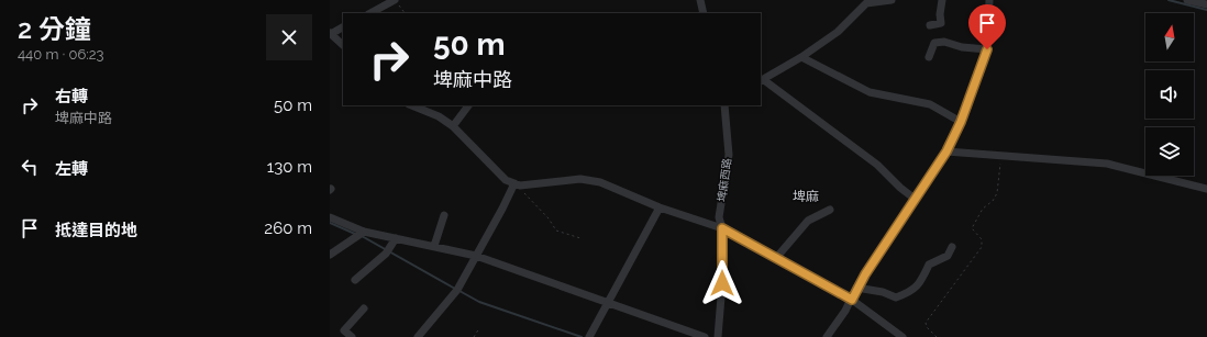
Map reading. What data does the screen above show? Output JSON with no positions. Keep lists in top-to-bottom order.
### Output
{
  "streets": {
    "street": ["埤麻西路"]
  },
  "districts": ["埤麻"],
  "north": "top",
  "page": {
    "heading": ["2 分鐘", "440 m · 06:23"],
    "turn": ["50 m", "埤麻中路"],
    "list": [
      {
        "name": "右轉",
        "note": "埤麻中路",
        "value": "50 m"
      },
      {
        "name": "左轉",
        "value": "130 m"
      },
      {
        "name": "抵達目的地",
        "value": "260 m"
      }
    ]
  }
}
